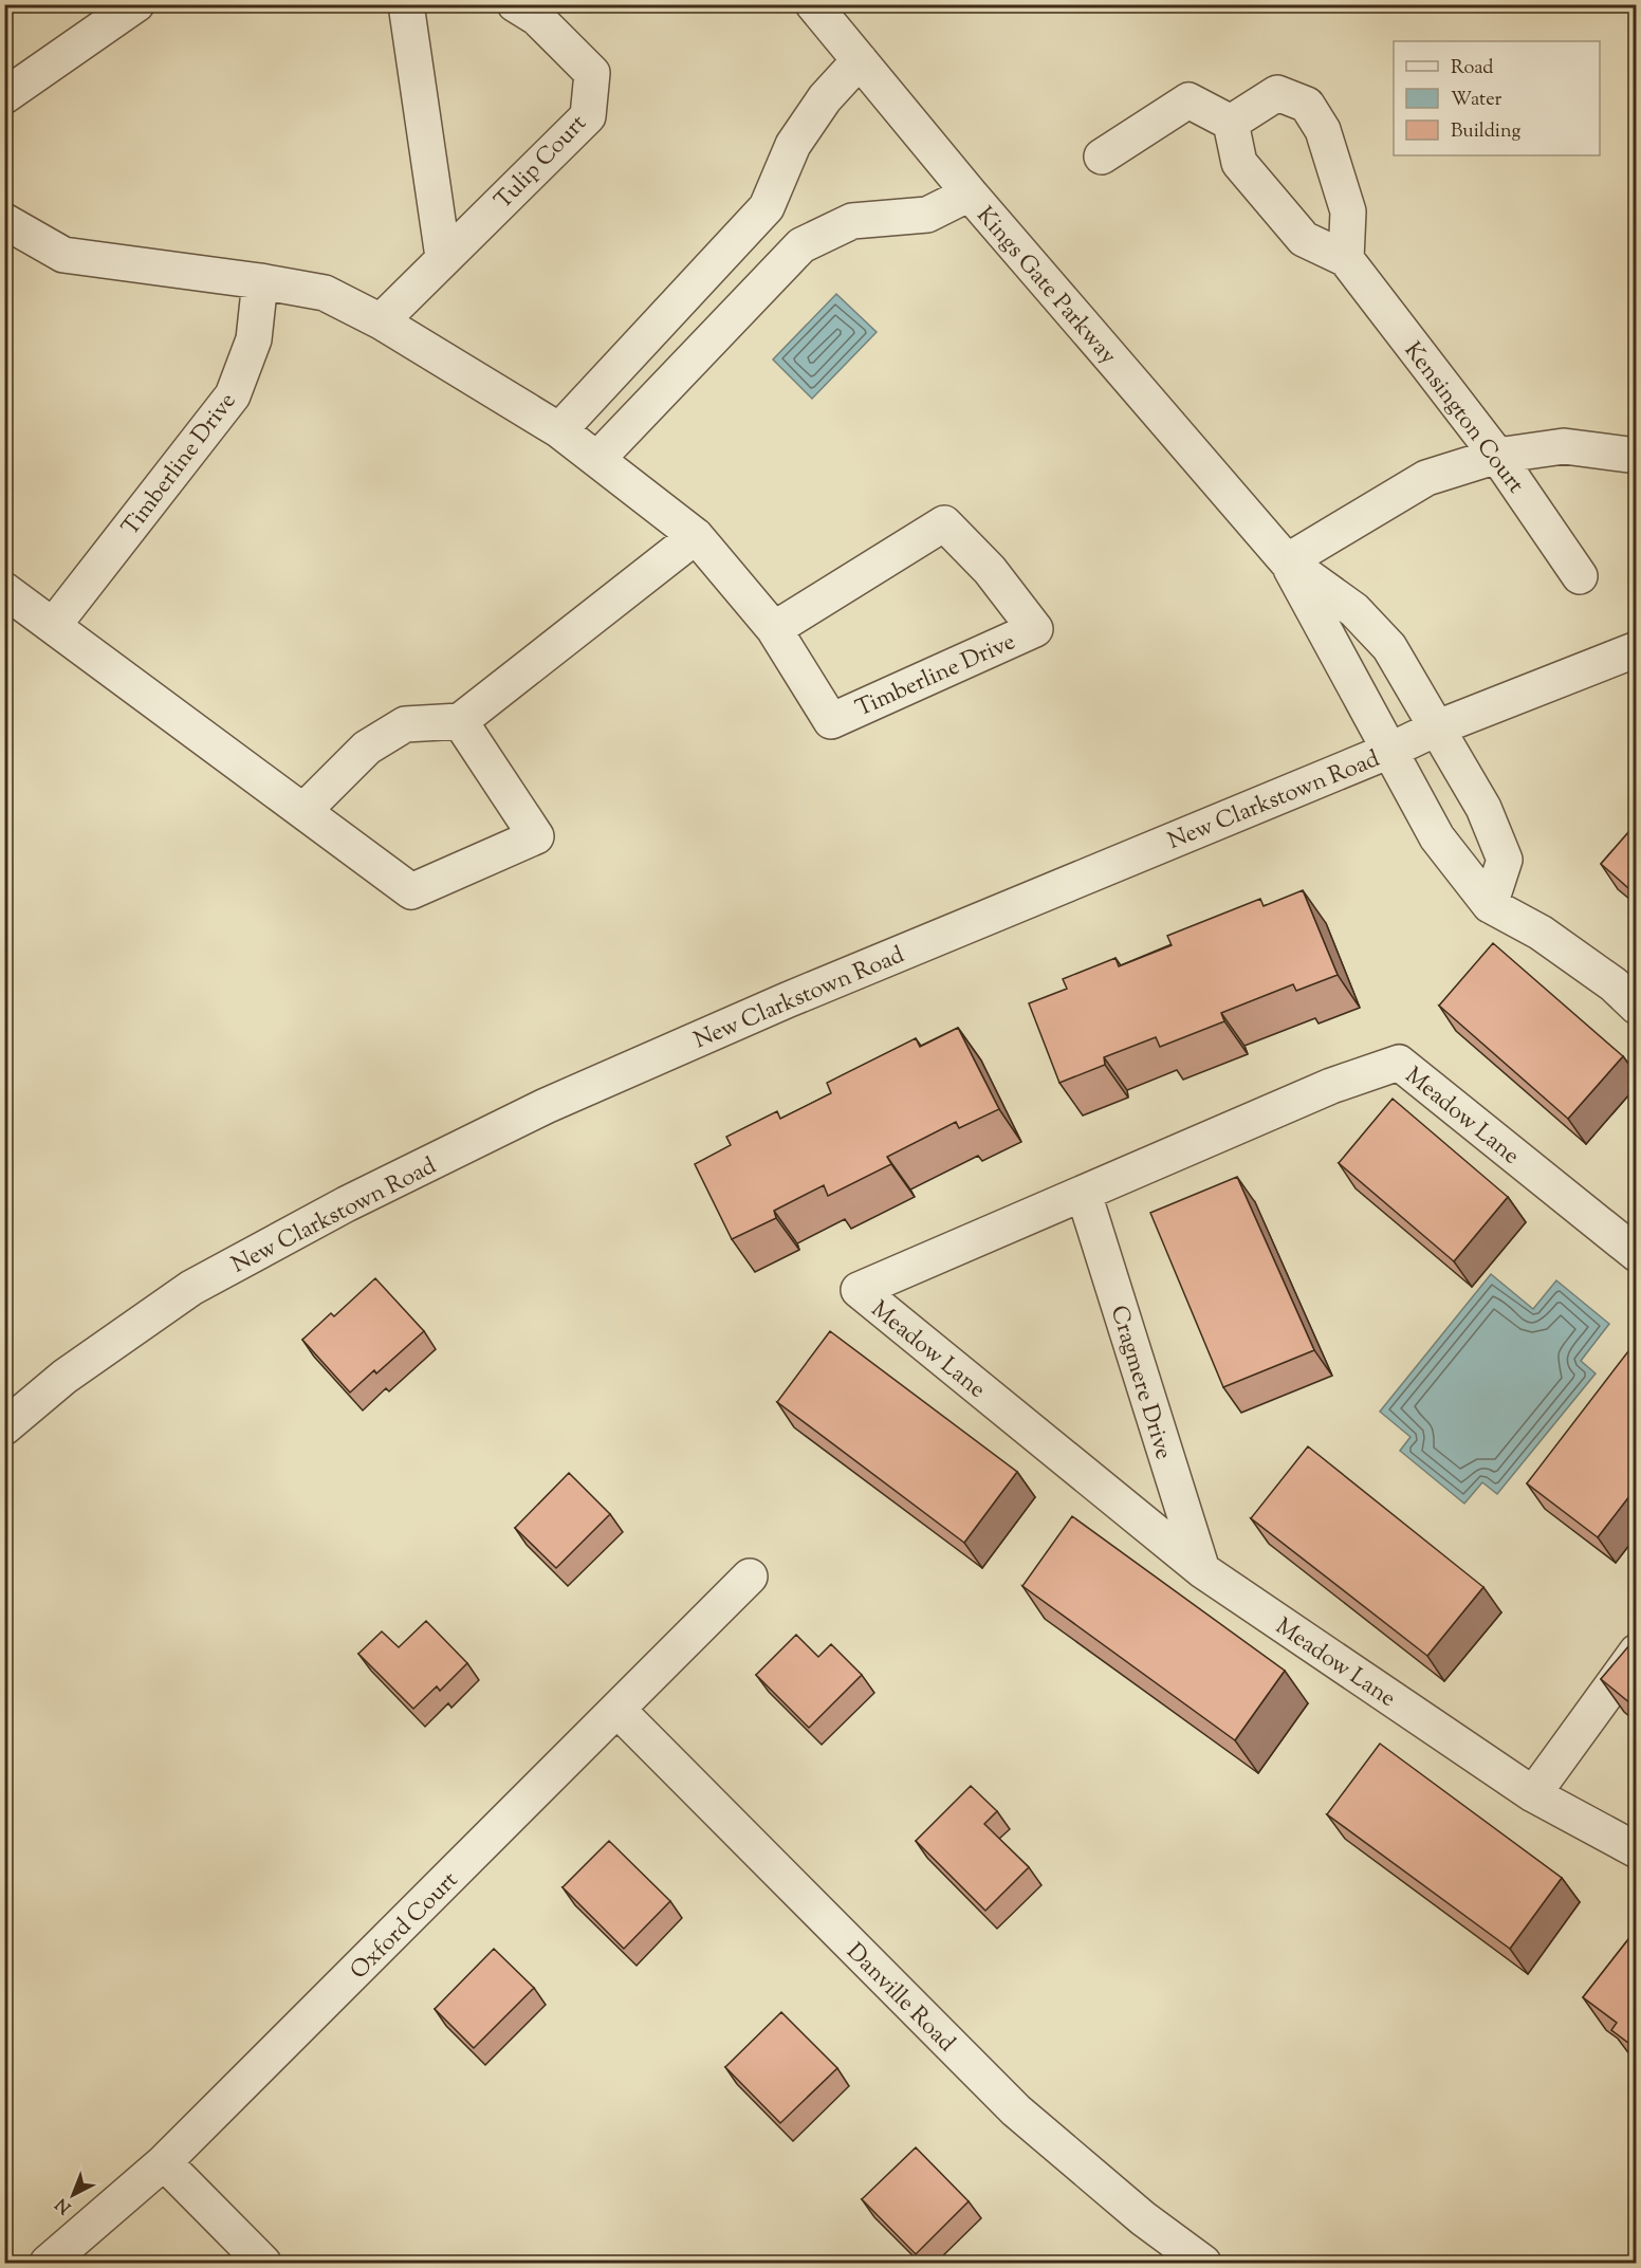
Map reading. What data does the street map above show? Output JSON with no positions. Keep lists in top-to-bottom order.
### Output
{
  "streets": {
    "street": [
      "Tulip Court",
      "Kings Gate Parkway",
      "Kensington Court",
      "Timberline Drive",
      "New Clarkstown Road",
      "Meadow Lane",
      "Cragmere Drive",
      "Oxford Court",
      "Danville Road"
    ]
  },
  "crossings": [
    ["Tulip Court", "Timberline Drive"],
    ["Kings Gate Parkway", "New Clarkstown Road"],
    ["Meadow Lane", "Cragmere Drive"],
    ["Oxford Court", "Danville Road"]
  ],
  "legend": ["Road", "Water", "Building"],
  "north": "bottom left"
}
